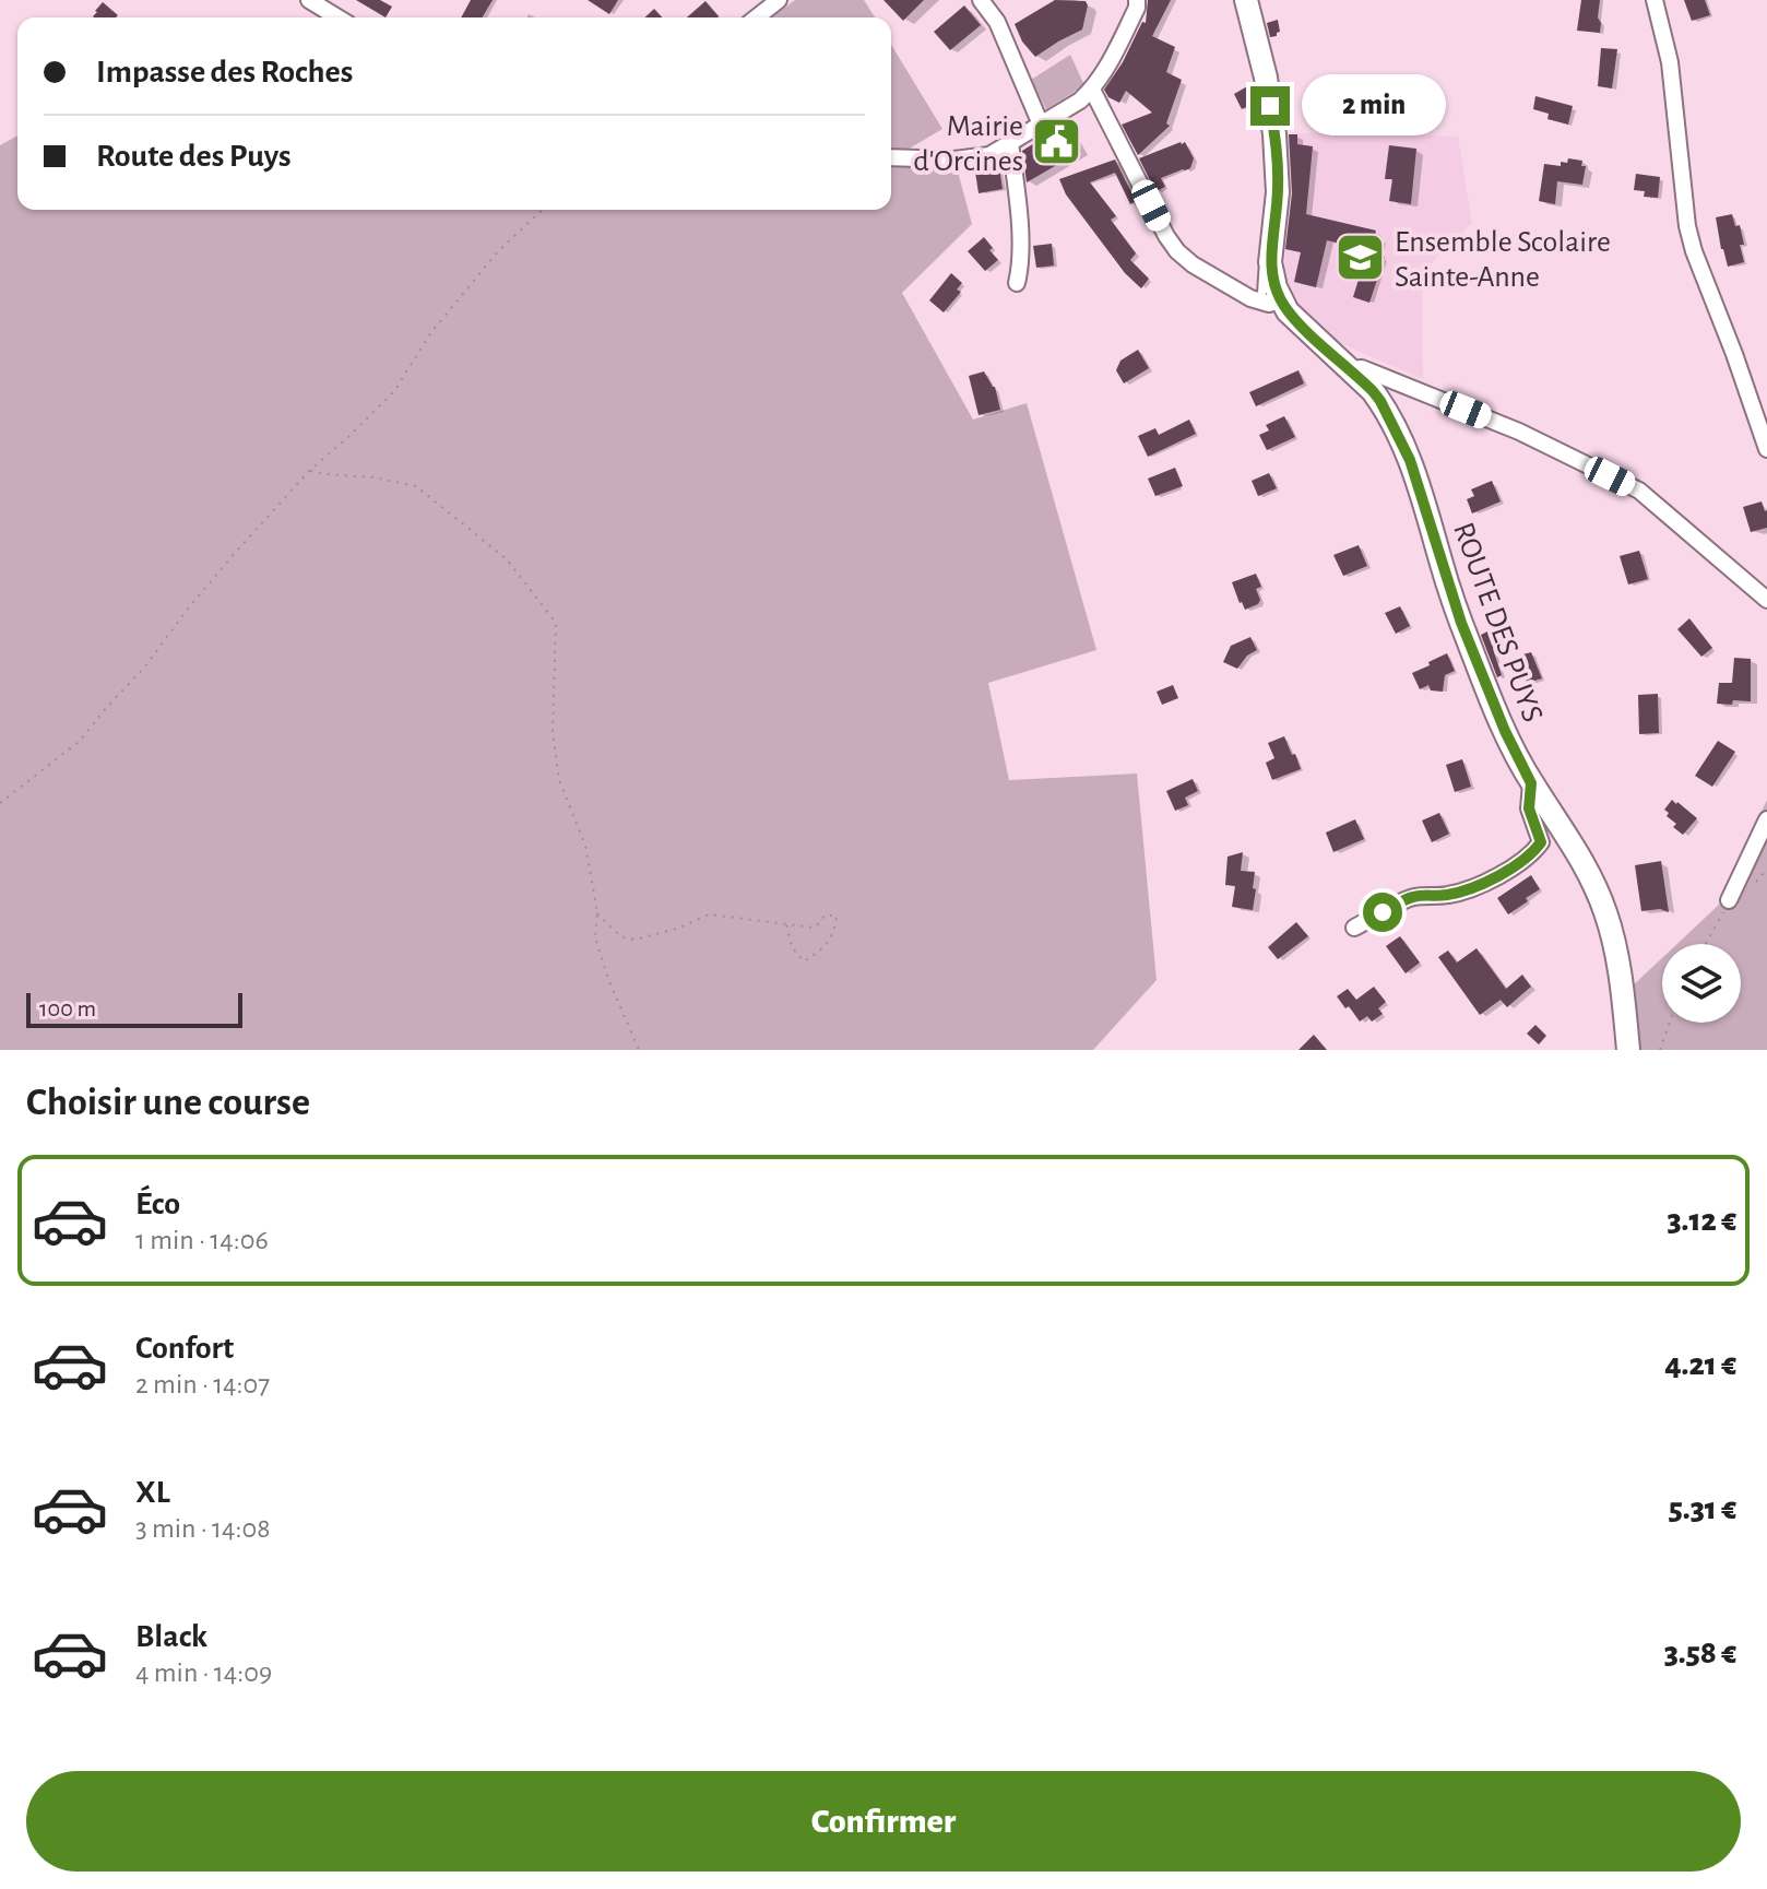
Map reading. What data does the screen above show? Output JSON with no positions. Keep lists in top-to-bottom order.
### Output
{
  "streets": {
    "main road": ["ROUTE DES PUYS"]
  },
  "places": {
    "public building": ["Mairie d'Orcines"],
    "school or university": ["Ensemble Scolaire Sainte-Anne"]
  },
  "scale_bar": "100 m",
  "page": {
    "banner": ["Impasse des Roches", "Route des Puys"],
    "bubble": "2 min",
    "scale": "100 m",
    "heading": "Choisir une course",
    "list": [
      {
        "name": "Éco",
        "note": "1 min · 14:06",
        "value": "3.12 €"
      },
      {
        "name": "Confort",
        "note": "2 min · 14:07",
        "value": "4.21 €"
      },
      {
        "name": "XL",
        "note": "3 min · 14:08",
        "value": "5.31 €"
      },
      {
        "name": "Black",
        "note": "4 min · 14:09",
        "value": "3.58 €"
      }
    ],
    "buttons": "Confirmer"
  }
}
